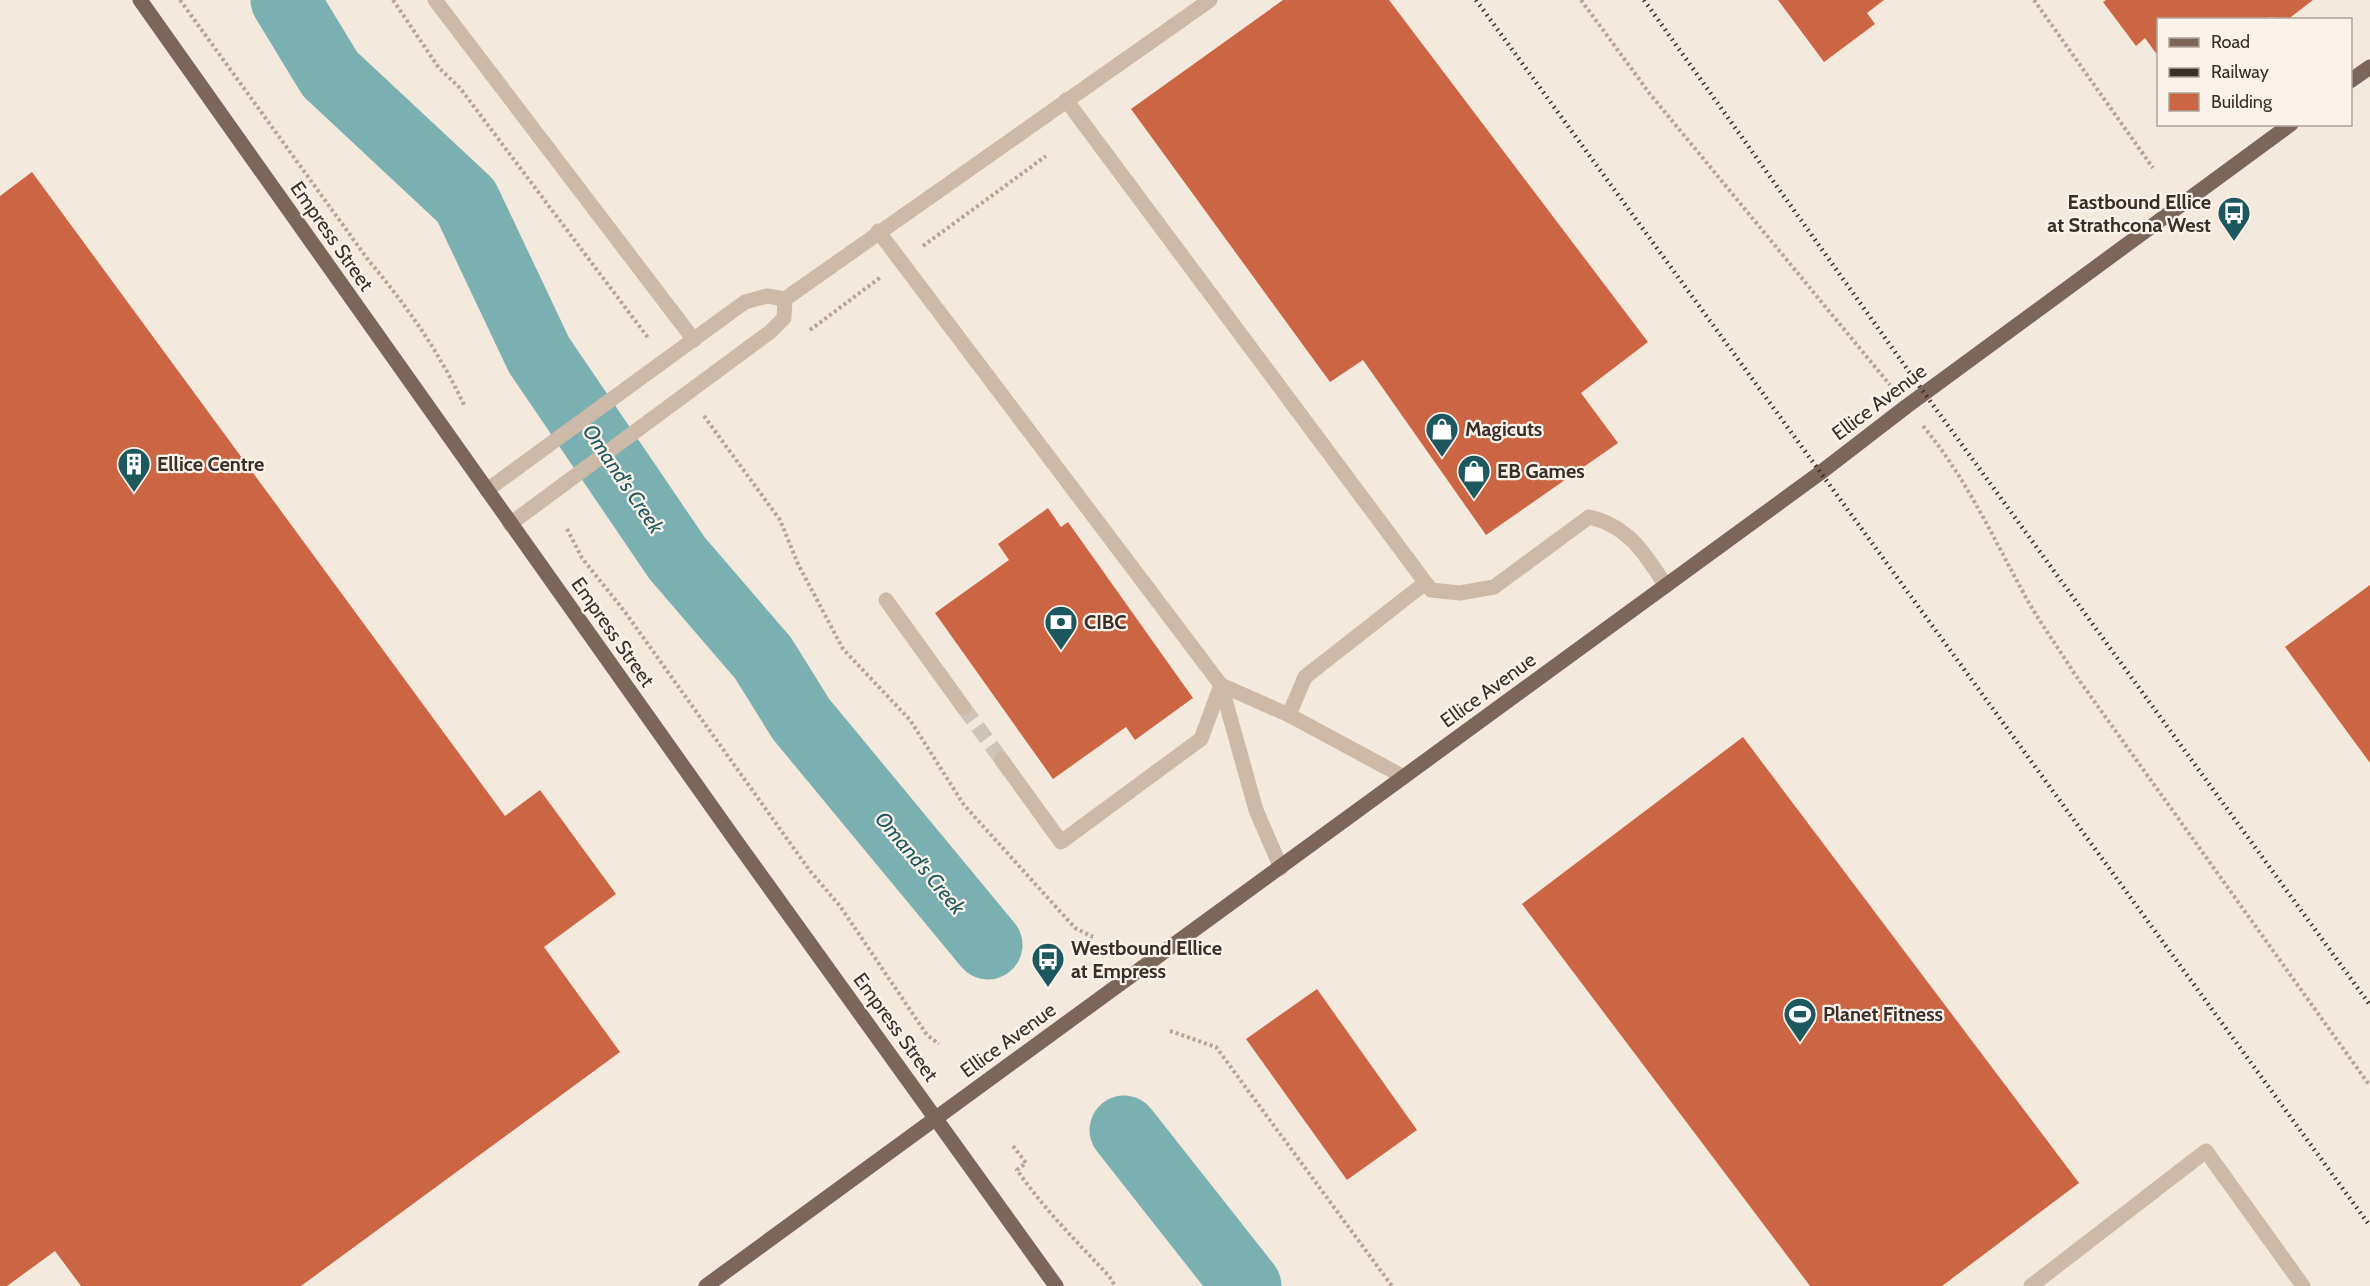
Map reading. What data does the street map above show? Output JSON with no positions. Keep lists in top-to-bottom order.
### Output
{
  "streets": {
    "main road": ["Empress Street", "Ellice Avenue"]
  },
  "crossings": [
    ["Empress Street", "Ellice Avenue"]
  ],
  "water": ["Omand's Creek"],
  "places": {
    "bus stop": ["Eastbound Ellice at Strathcona West", "Westbound Ellice at Empress"],
    "shop": ["Magicuts", "EB Games"],
    "building": ["Ellice Centre"],
    "bank": ["CIBC"],
    "sports": ["Planet Fitness"]
  },
  "legend": ["Road", "Railway", "Building"]
}
